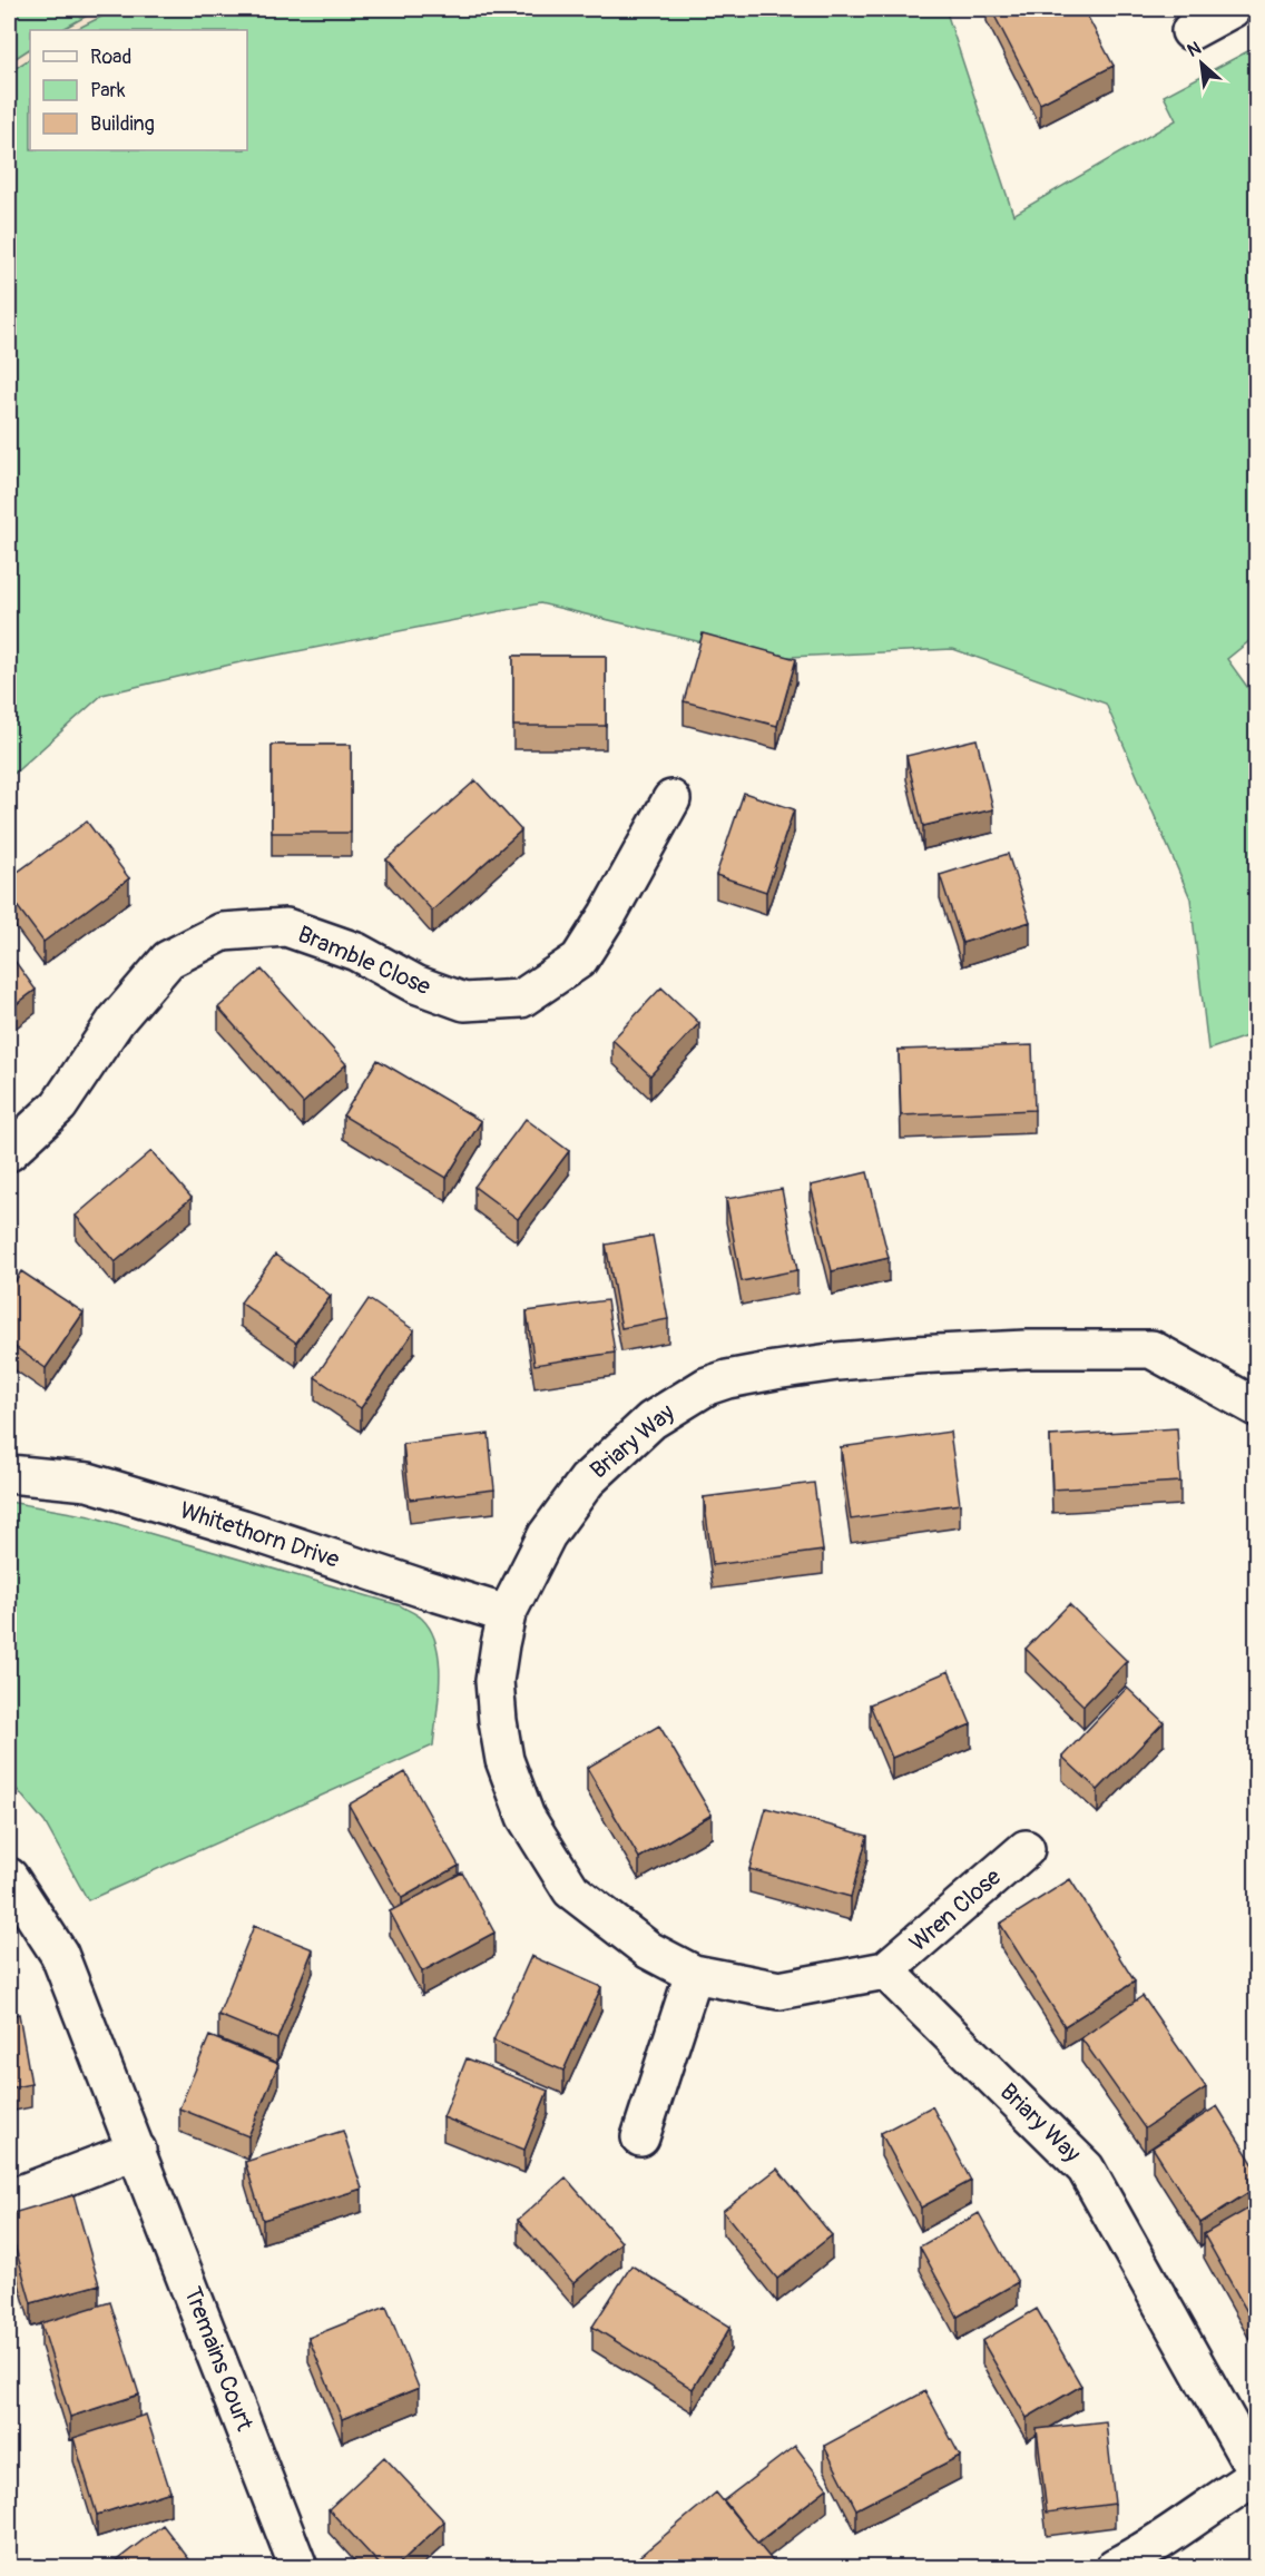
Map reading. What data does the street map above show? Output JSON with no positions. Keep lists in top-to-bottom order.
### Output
{
  "streets": {
    "street": [
      "Bramble Close",
      "Briary Way",
      "Whitethorn Drive",
      "Wren Close",
      "Tremains Court"
    ]
  },
  "crossings": [
    ["Briary Way", "Whitethorn Drive"],
    ["Briary Way", "Wren Close"]
  ],
  "legend": ["Road", "Park", "Building"],
  "north": "top left"
}
